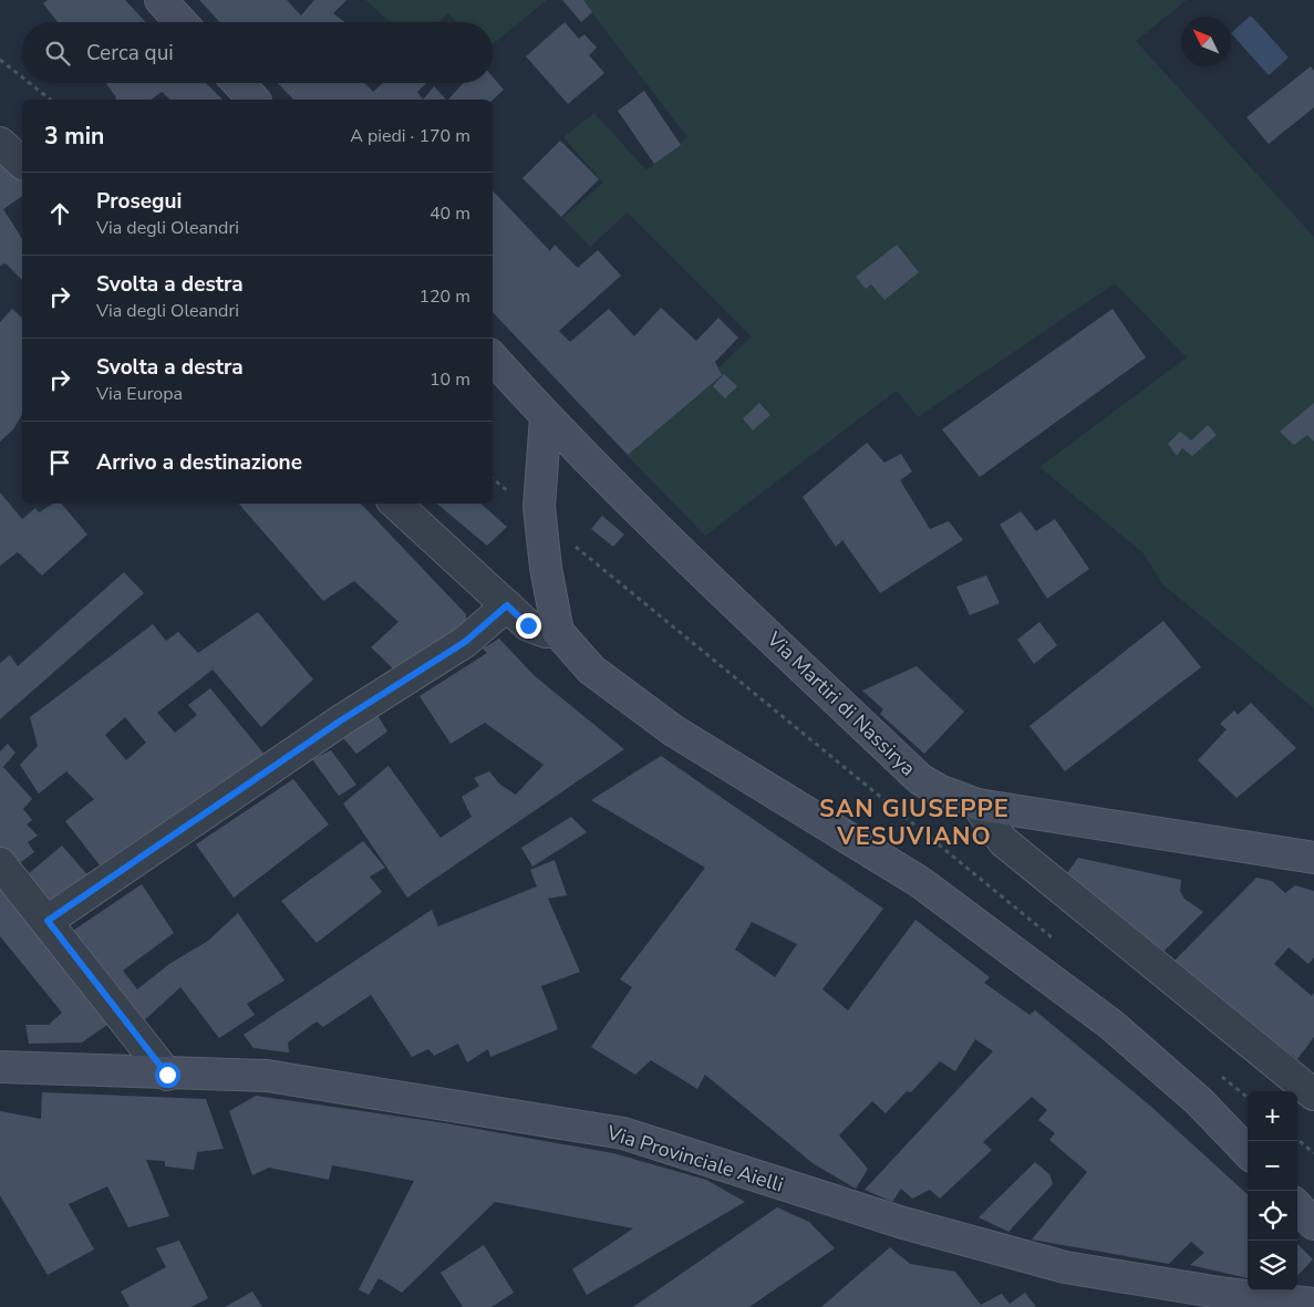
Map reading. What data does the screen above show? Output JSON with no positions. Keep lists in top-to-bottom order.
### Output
{
  "streets": {
    "street": ["Via Martiri di Nassirya", "Via Provinciale Aielli"]
  },
  "districts": ["SAN GIUSEPPE VESUVIANO"],
  "north": "top left",
  "page": {
    "search": "Cerca qui",
    "heading": ["3 min", "A piedi · 170 m"],
    "list": [
      ["Prosegui", "Via degli Oleandri", "40 m"],
      ["Svolta a destra", "Via degli Oleandri", "120 m"],
      ["Svolta a destra", "Via Europa", "10 m"],
      "Arrivo a destinazione"
    ],
    "map_buttons": ["+", "−"]
  }
}
